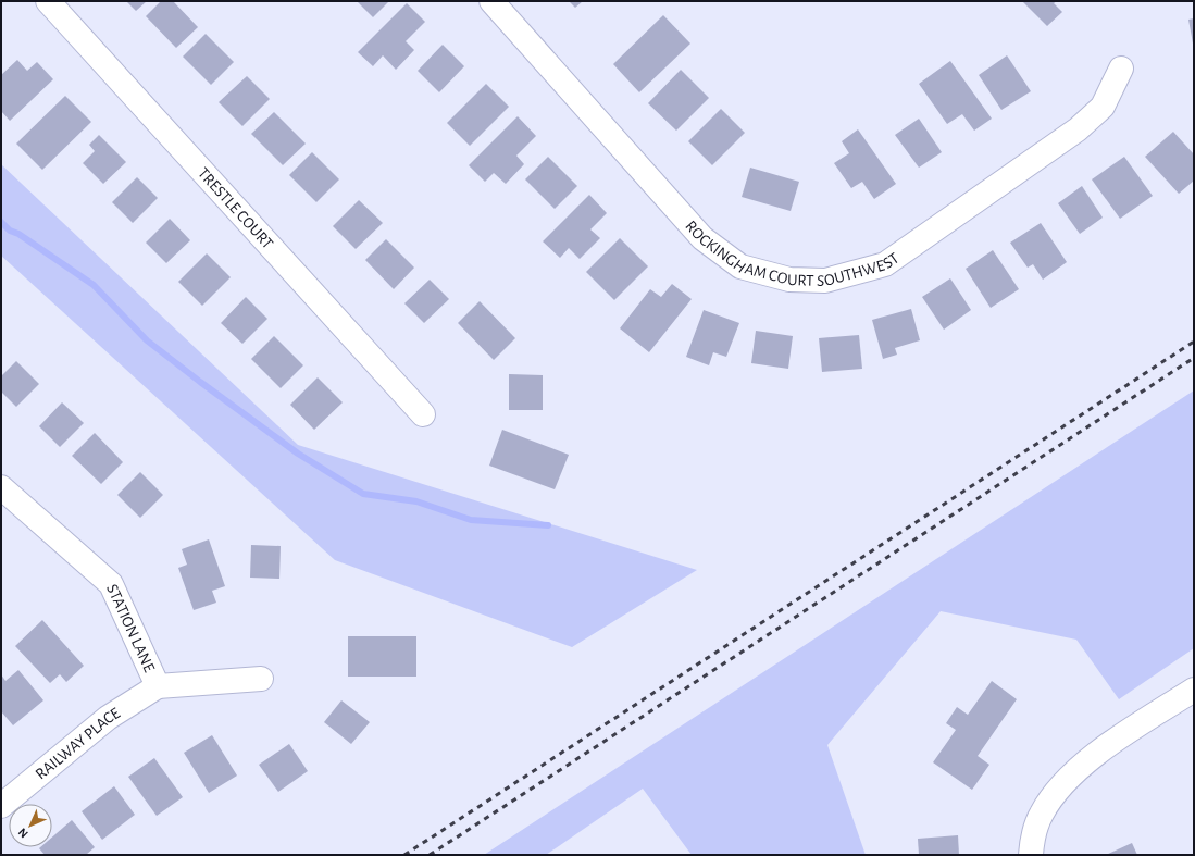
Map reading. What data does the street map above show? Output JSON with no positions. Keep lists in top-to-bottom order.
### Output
{
  "streets": {
    "street": [
      "TRESTLE COURT",
      "ROCKINGHAM COURT SOUTHWEST",
      "STATION LANE",
      "RAILWAY PLACE"
    ]
  },
  "crossings": [
    ["STATION LANE", "RAILWAY PLACE"]
  ],
  "north": "bottom left"
}
